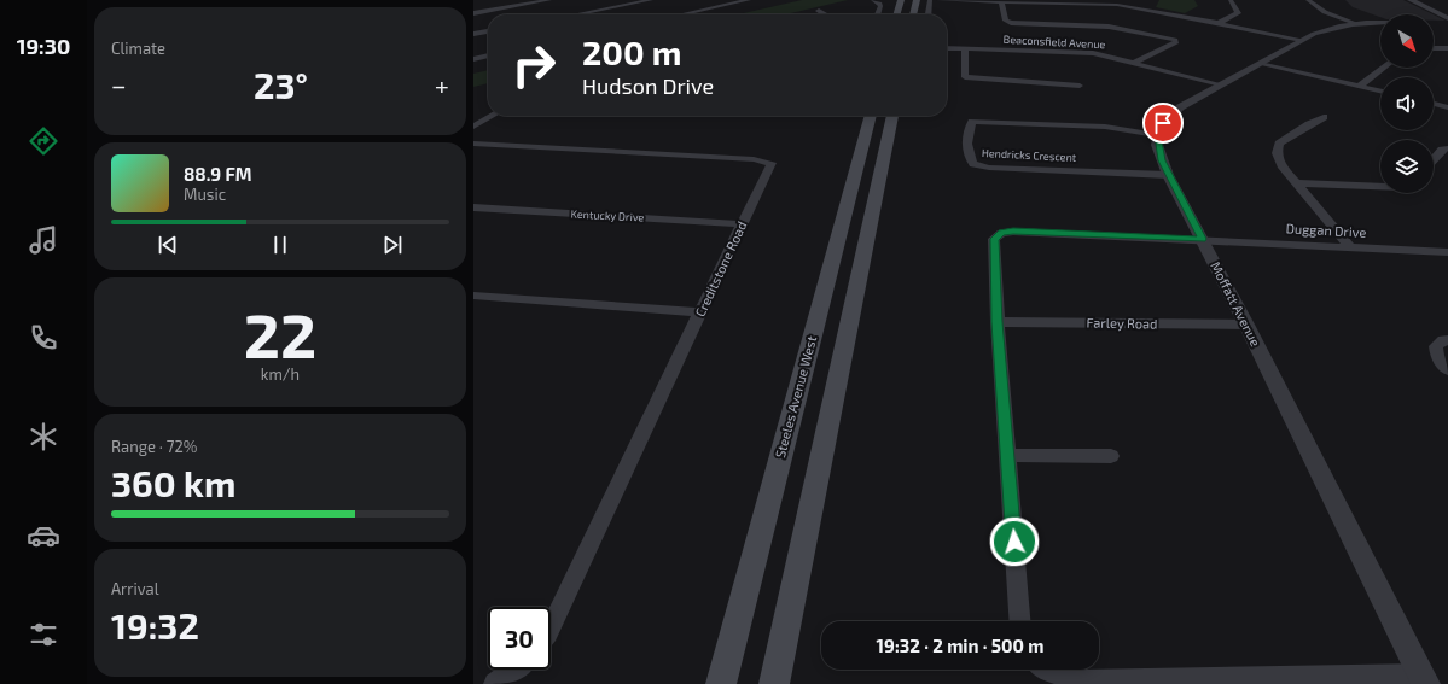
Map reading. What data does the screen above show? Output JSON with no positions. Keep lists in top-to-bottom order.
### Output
{
  "streets": {
    "main road": ["Steeles Avenue West"],
    "street": [
      "Beaconsfield Avenue",
      "Hendricks Crescent",
      "Kentucky Drive",
      "Duggan Drive",
      "Creditstone Road",
      "Moffatt Avenue",
      "Farley Road"
    ]
  },
  "crossings": [
    ["Hendricks Crescent", "Moffatt Avenue"],
    ["Kentucky Drive", "Creditstone Road"],
    ["Duggan Drive", "Moffatt Avenue"],
    ["Duggan Drive", "Farley Road"],
    ["Moffatt Avenue", "Farley Road"]
  ],
  "north": "bottom right",
  "page": {
    "tabs": "19:30",
    "tile": [
      "Climate",
      ["22", "km/h"],
      ["Range · 72%", "360 km"],
      ["Arrival", "19:32"]
    ],
    "turn": ["200 m", "Hudson Drive"],
    "heat": ["−", "23°", "+"],
    "song": ["88.9 FM", "Music"],
    "limit": "30",
    "trip": "19:32 · 2 min · 500 m"
  }
}
